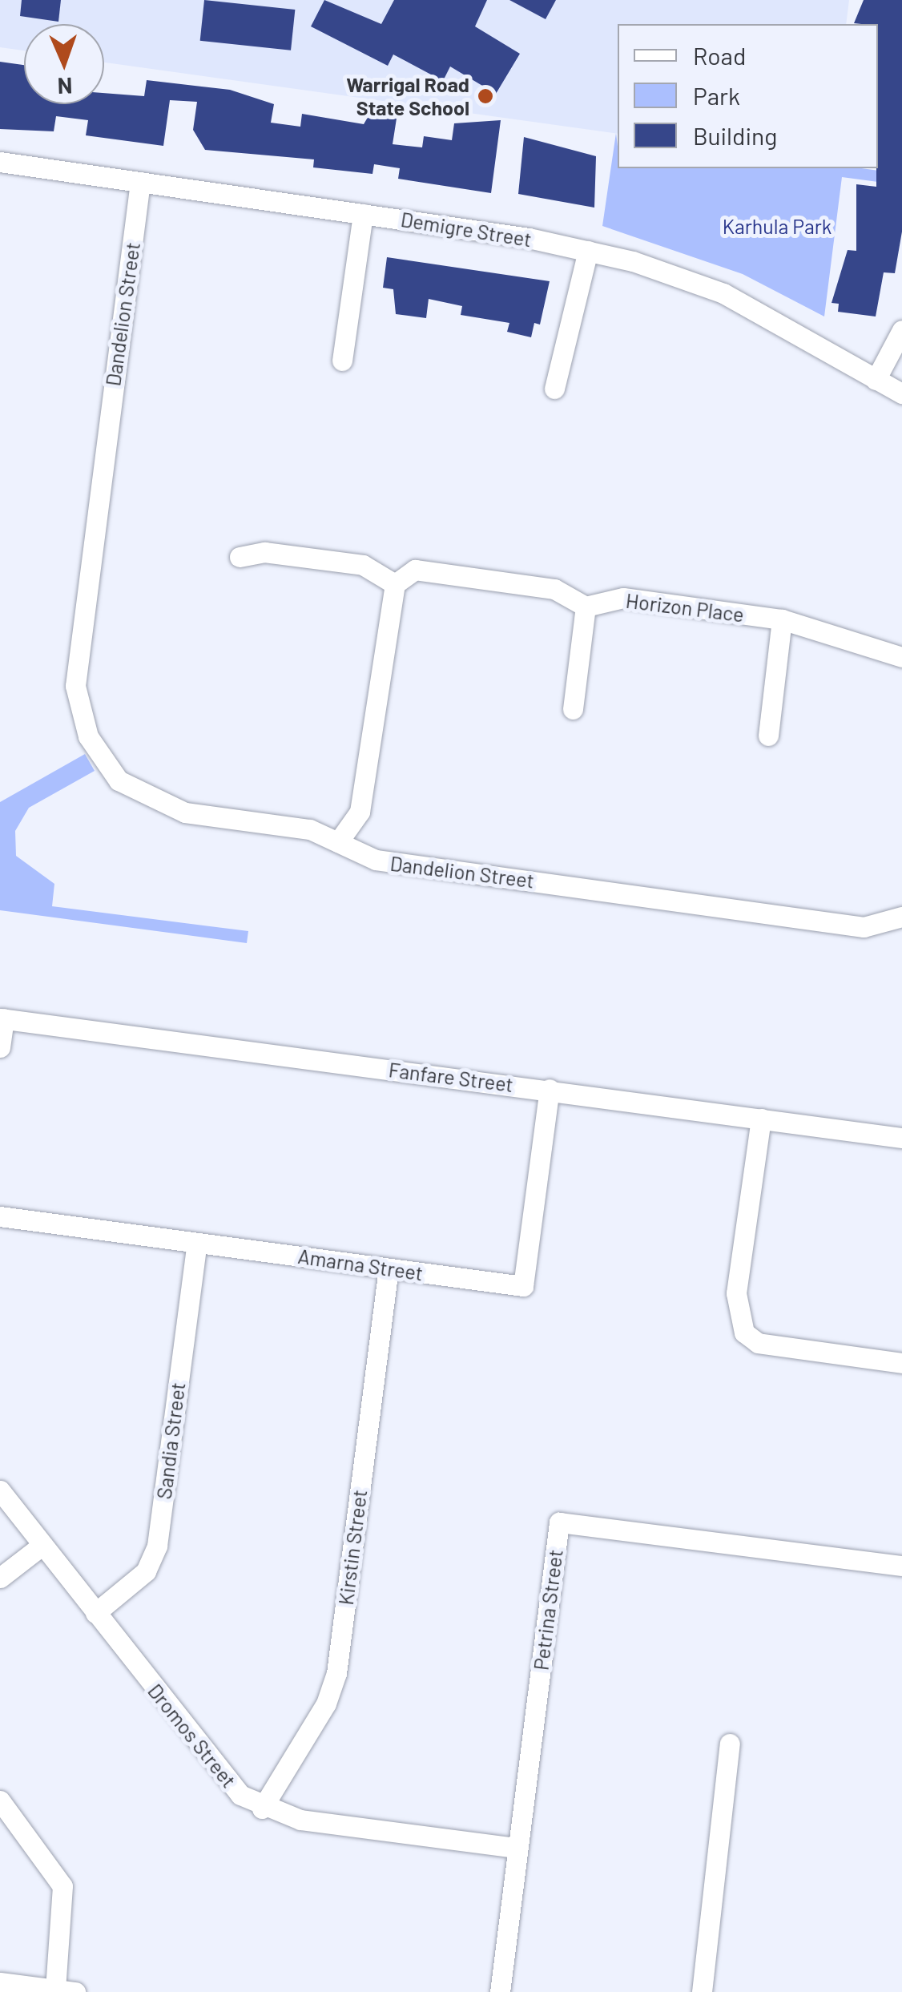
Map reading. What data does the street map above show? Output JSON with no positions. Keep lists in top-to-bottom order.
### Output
{
  "streets": {
    "street": [
      "Demigre Street",
      "Dandelion Street",
      "Horizon Place",
      "Fanfare Street",
      "Amarna Street",
      "Sandia Street",
      "Kirstin Street",
      "Petrina Street",
      "Dromos Street"
    ]
  },
  "crossings": [
    ["Demigre Street", "Dandelion Street"],
    ["Fanfare Street", "Amarna Street"],
    ["Amarna Street", "Sandia Street"],
    ["Amarna Street", "Kirstin Street"],
    ["Sandia Street", "Dromos Street"],
    ["Kirstin Street", "Dromos Street"],
    ["Petrina Street", "Dromos Street"]
  ],
  "parks": ["Karhula Park"],
  "places": ["Warrigal Road State School"],
  "legend": ["Road", "Park", "Building"],
  "north": "bottom"
}
